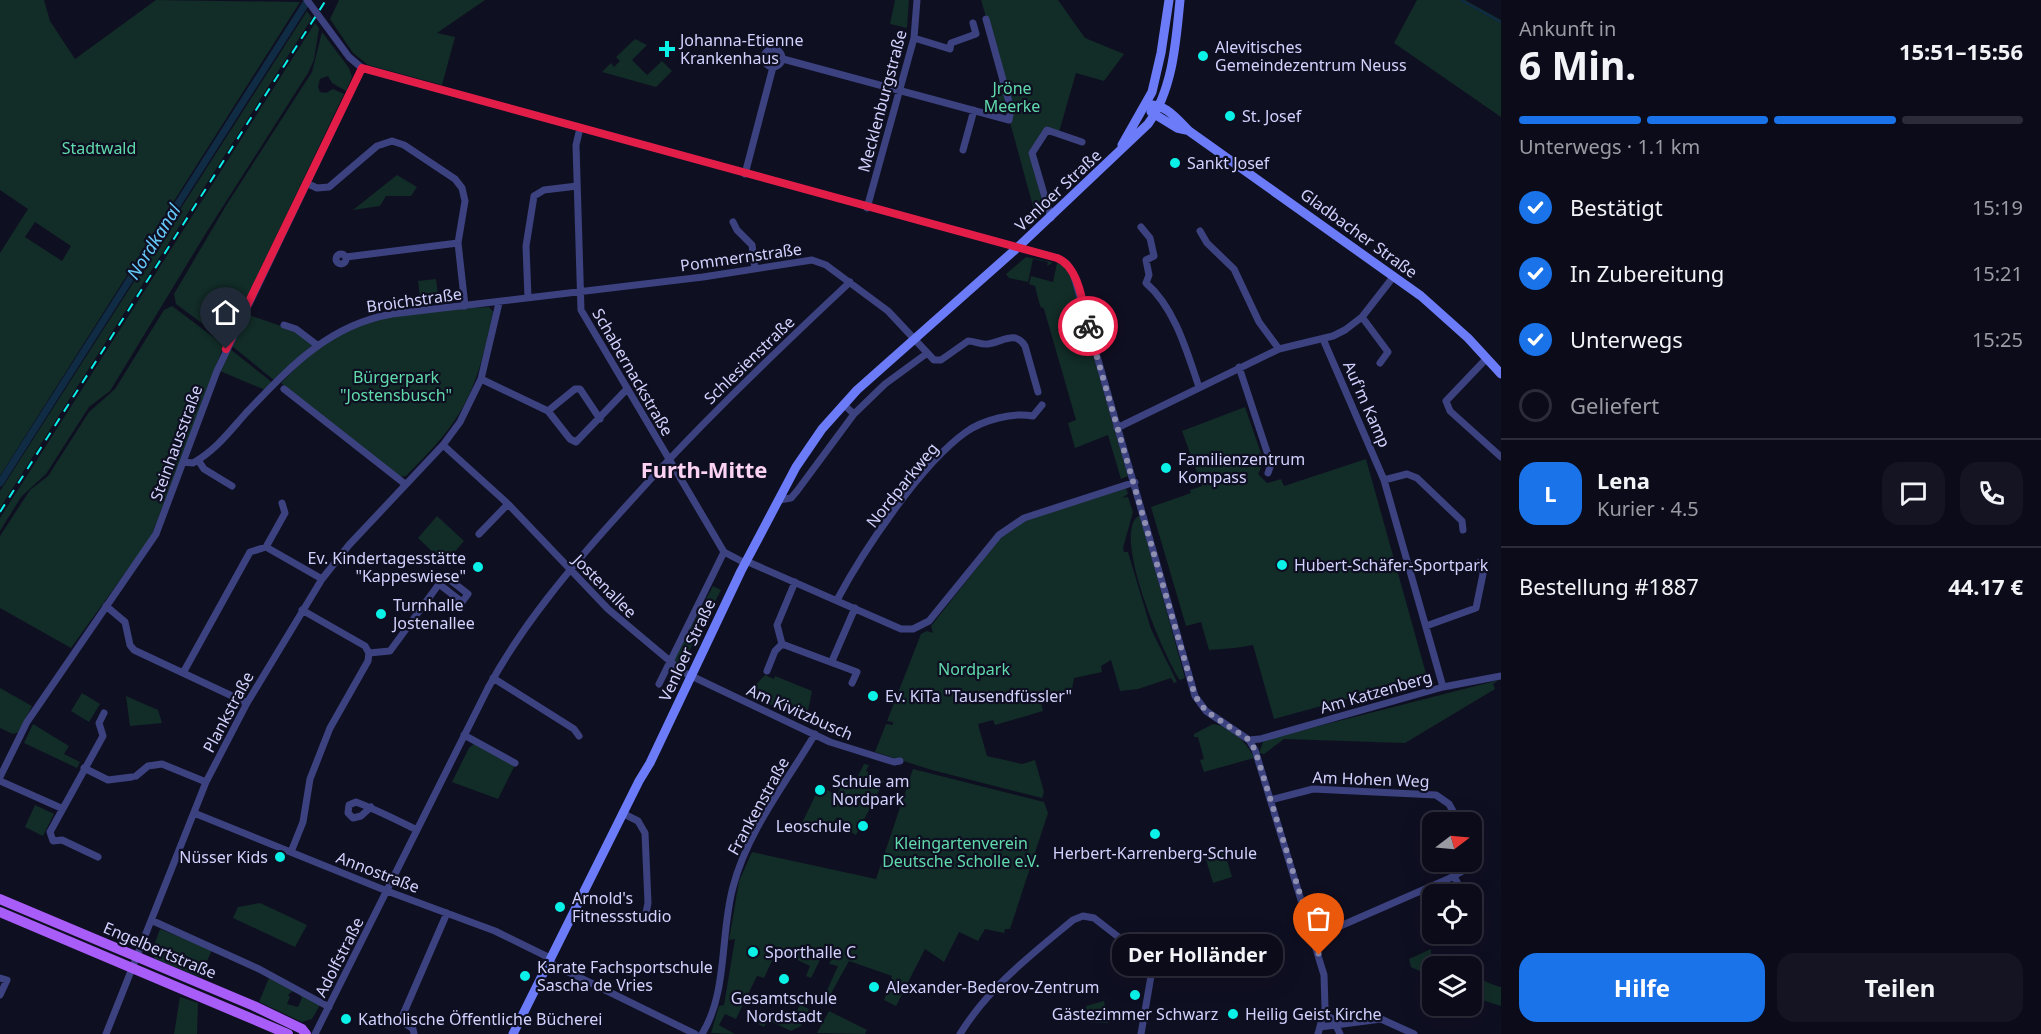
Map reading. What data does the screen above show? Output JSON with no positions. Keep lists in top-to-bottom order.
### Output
{
  "streets": {
    "main road": ["Venloer Straße", "Gladbacher Straße", "Engelbertstraße"],
    "street": [
      "Mecklenburgstraße",
      "Pommernstraße",
      "Broichstraße",
      "Schlesienstraße",
      "Schabernackstraße",
      "Auf'm Kamp",
      "Steinhausstraße",
      "Nordparkweg",
      "Jostenallee",
      "Am Katzenberg",
      "Plankstraße",
      "Am Kivitzbusch",
      "Am Hohen Weg",
      "Frankenstraße",
      "Annostraße",
      "Adolfstraße"
    ]
  },
  "crossings": [
    ["Venloer Straße", "Gladbacher Straße"],
    ["Venloer Straße", "Pommernstraße"],
    ["Venloer Straße", "Schabernackstraße"],
    ["Venloer Straße", "Jostenallee"],
    ["Venloer Straße", "Am Kivitzbusch"],
    ["Venloer Straße", "Annostraße"],
    ["Pommernstraße", "Broichstraße"],
    ["Pommernstraße", "Schlesienstraße"],
    ["Pommernstraße", "Schabernackstraße"],
    ["Broichstraße", "Schabernackstraße"],
    ["Broichstraße", "Steinhausstraße"],
    ["Broichstraße", "Plankstraße"],
    ["Schlesienstraße", "Schabernackstraße"],
    ["Schlesienstraße", "Jostenallee"],
    ["Schlesienstraße", "Adolfstraße"],
    ["Auf'm Kamp", "Am Katzenberg"],
    ["Jostenallee", "Plankstraße"],
    ["Jostenallee", "Am Kivitzbusch"],
    ["Plankstraße", "Annostraße"],
    ["Plankstraße", "Engelbertstraße"],
    ["Am Kivitzbusch", "Frankenstraße"],
    ["Annostraße", "Adolfstraße"],
    ["Engelbertstraße", "Adolfstraße"]
  ],
  "districts": ["Furth-Mitte"],
  "water": ["Nordkanal"],
  "parks": [
    "Jröne Meerke",
    "Stadtwald",
    "Bürgerpark \"Jostensbusch\"",
    "Nordpark",
    "Kleingartenverein Deutsche Scholle e.V."
  ],
  "places": {
    "health": ["Johanna-Etienne Krankenhaus"],
    "other": [
      "Alevitisches Gemeindezentrum Neuss",
      "St. Josef",
      "Sankt Josef",
      "Familienzentrum Kompass",
      "Hubert-Schäfer-Sportpark",
      "Ev. Kindertagesstätte \"Kappeswiese\"",
      "Turnhalle Jostenallee",
      "Ev. KiTa \"Tausendfüssler\"",
      "Schule am Nordpark",
      "Leoschule",
      "Herbert-Karrenberg-Schule",
      "Nüsser Kids",
      "Arnold's Fitnessstudio",
      "Sporthalle C",
      "Der Holländer",
      "Karate Fachsportschule Sascha de Vries",
      "Gesamtschule Nordstadt",
      "Alexander-Bederov-Zentrum",
      "Gästezimmer Schwarz",
      "Heilig Geist Kirche",
      "Katholische Öffentliche Bücherei"
    ]
  },
  "north": "right",
  "page": {
    "heading": ["6 Min.", "Ankunft in", "15:51–15:56"],
    "panel": [
      "Lena",
      "Kurier · 4.5",
      "Bestellung #1887",
      "44.17 €"
    ],
    "bar": "Unterwegs · 1.1 km",
    "list": [
      ["Bestätigt", "15:19"],
      ["In Zubereitung", "15:21"],
      ["Unterwegs", "15:25"],
      "Geliefert"
    ],
    "round": "L",
    "bubble": "Der Holländer",
    "buttons": ["Hilfe", "Teilen"]
  }
}
